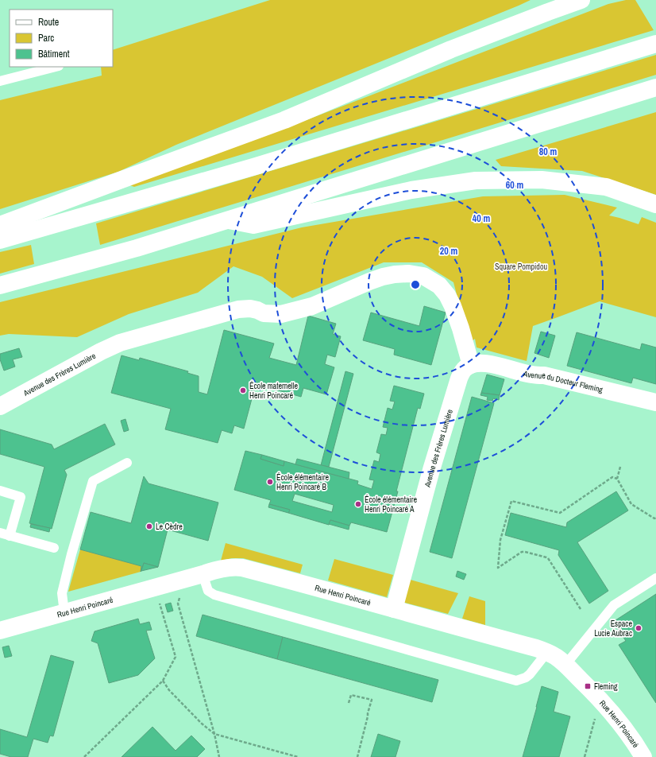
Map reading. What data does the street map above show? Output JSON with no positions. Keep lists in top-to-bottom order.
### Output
{
  "streets": {
    "main road": ["Avenue des Frères Lumière", "Avenue du Docteur Fleming", "Rue Henri Poincaré"]
  },
  "crossings": [
    ["Avenue des Frères Lumière", "Avenue du Docteur Fleming"],
    ["Avenue des Frères Lumière", "Rue Henri Poincaré"]
  ],
  "parks": ["Square Pompidou"],
  "places": {
    "other": [
      "École maternelle Henri Poincaré",
      "École élémentaire Henri Poincaré B",
      "École élémentaire Henri Poincaré A",
      "Le Cèdre",
      "Espace Lucie Aubrac"
    ],
    "transit": ["Fleming"]
  },
  "legend": ["Route", "Parc", "Bâtiment"],
  "rings": [
    "80 m",
    "60 m",
    "40 m",
    "20 m"
  ]
}
